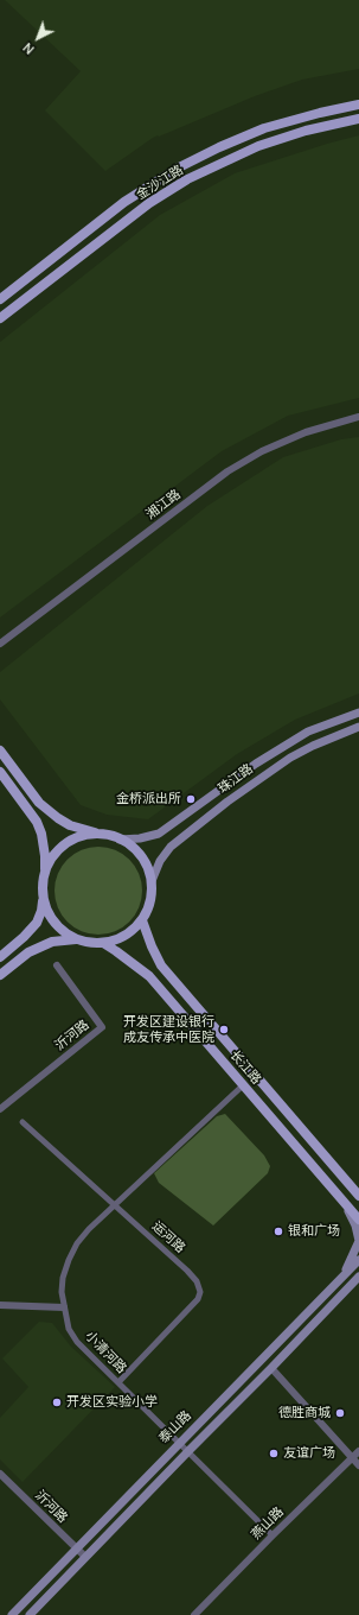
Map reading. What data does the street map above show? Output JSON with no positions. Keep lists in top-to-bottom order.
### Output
{
  "streets": {
    "main road": [
      "金沙江路",
      "珠江路",
      "长江路",
      "泰山路"
    ],
    "street": [
      "湘江路",
      "沂河路",
      "运河路",
      "小清河路",
      "燕山路"
    ]
  },
  "crossings": [
    ["珠江路", "长江路"],
    ["沂河路", "泰山路"],
    ["长江路", "小清河路"],
    ["运河路", "小清河路"],
    ["小清河路", "泰山路"],
    ["小清河路", "燕山路"]
  ],
  "places": [
    "金桥派出所",
    "开发区建设银行 成友传承中医院",
    "银和广场",
    "开发区实验小学",
    "德胜商城",
    "友谊广场"
  ],
  "north": "bottom left"
}
